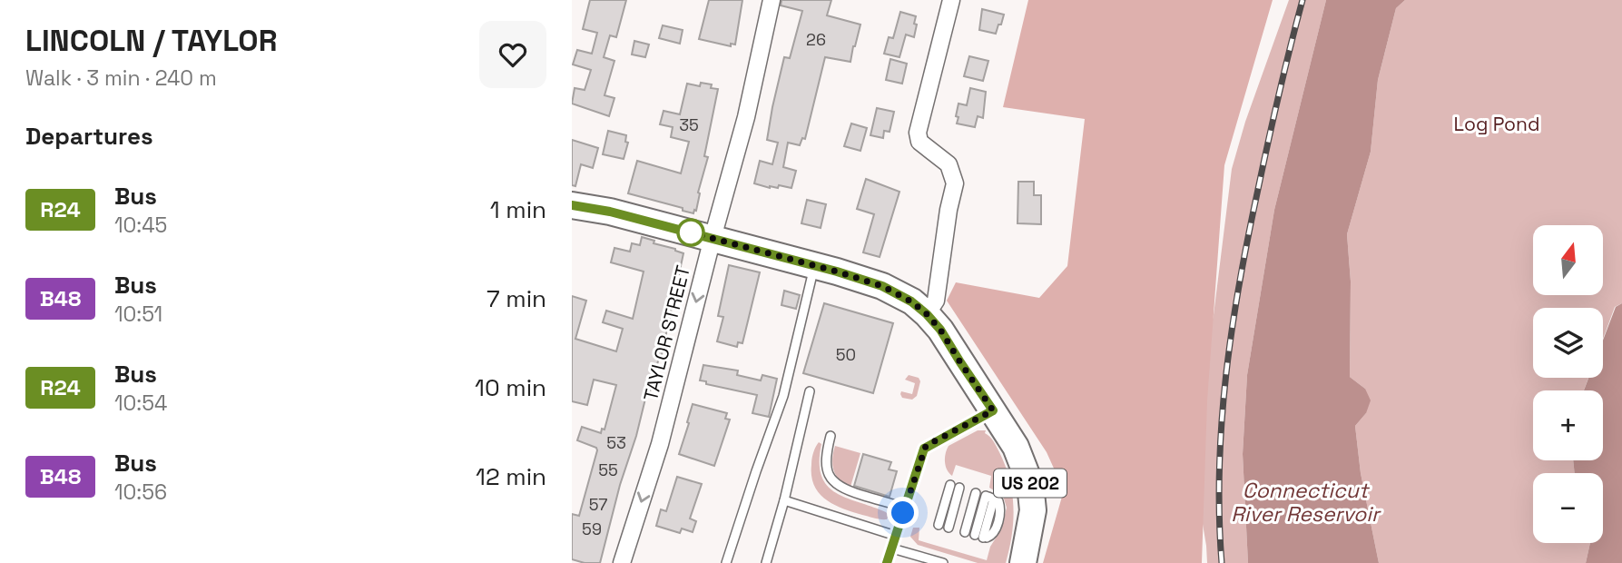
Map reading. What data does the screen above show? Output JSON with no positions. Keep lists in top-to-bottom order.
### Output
{
  "streets": {
    "main road": ["US 202"],
    "street": ["TAYLOR STREET"]
  },
  "crossings": [
    ["TAYLOR STREET", "US 202"]
  ],
  "one_way": ["TAYLOR STREET"],
  "water": ["Connecticut River Reservoir"],
  "parks": ["Log Pond"],
  "lines": ["bus line R24"],
  "house_numbers": [
    "26",
    "35",
    "50",
    "53",
    "55",
    "57",
    "59"
  ],
  "north": "top",
  "page": {
    "heading": [
      ["LINCOLN / TAYLOR", "Walk · 3 min · 240 m"],
      "Departures"
    ],
    "list": [
      {
        "mark": "R24",
        "name": "Bus",
        "note": "10:45",
        "value": "1 min"
      },
      {
        "mark": "B48",
        "name": "Bus",
        "note": "10:51",
        "value": "7 min"
      },
      {
        "mark": "R24",
        "name": "Bus",
        "note": "10:54",
        "value": "10 min"
      },
      {
        "mark": "B48",
        "name": "Bus",
        "note": "10:56",
        "value": "12 min"
      }
    ],
    "map_buttons": ["+", "−"]
  }
}
